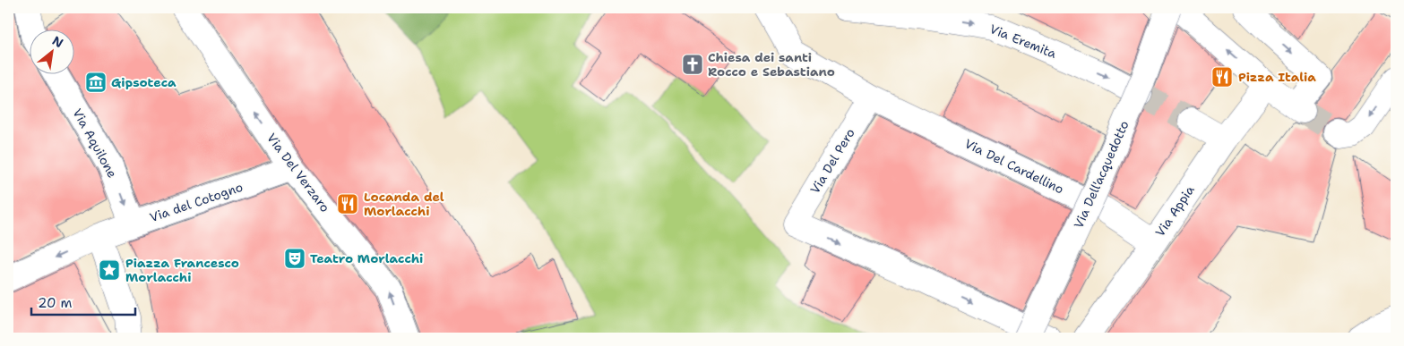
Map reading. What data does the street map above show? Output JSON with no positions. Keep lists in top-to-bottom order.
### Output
{
  "streets": {
    "street": [
      "Via Eremita",
      "Via Aquilone",
      "Via Del Pero",
      "Via Del Cardellino",
      "Via Del Verzaro",
      "Via Dell'acquedotto",
      "Via del Cotogno",
      "Via Appia"
    ]
  },
  "crossings": [
    ["Via Aquilone", "Via del Cotogno"],
    ["Via Del Pero", "Via Del Cardellino"],
    ["Via Del Cardellino", "Via Appia"],
    ["Via Del Verzaro", "Via del Cotogno"]
  ],
  "one_way": ["Via Eremita", "Via Aquilone", "Via Del Verzaro"],
  "places": {
    "church": ["Chiesa dei santi Rocco e Sebastiano"],
    "restaurant": ["Pizza Italia", "Locanda del Morlacchi"],
    "museum": ["Gipsoteca"],
    "theatre": ["Teatro Morlacchi"],
    "place": ["Piazza Francesco Morlacchi"]
  },
  "scale_bar": "20 m",
  "north": "top right"
}
